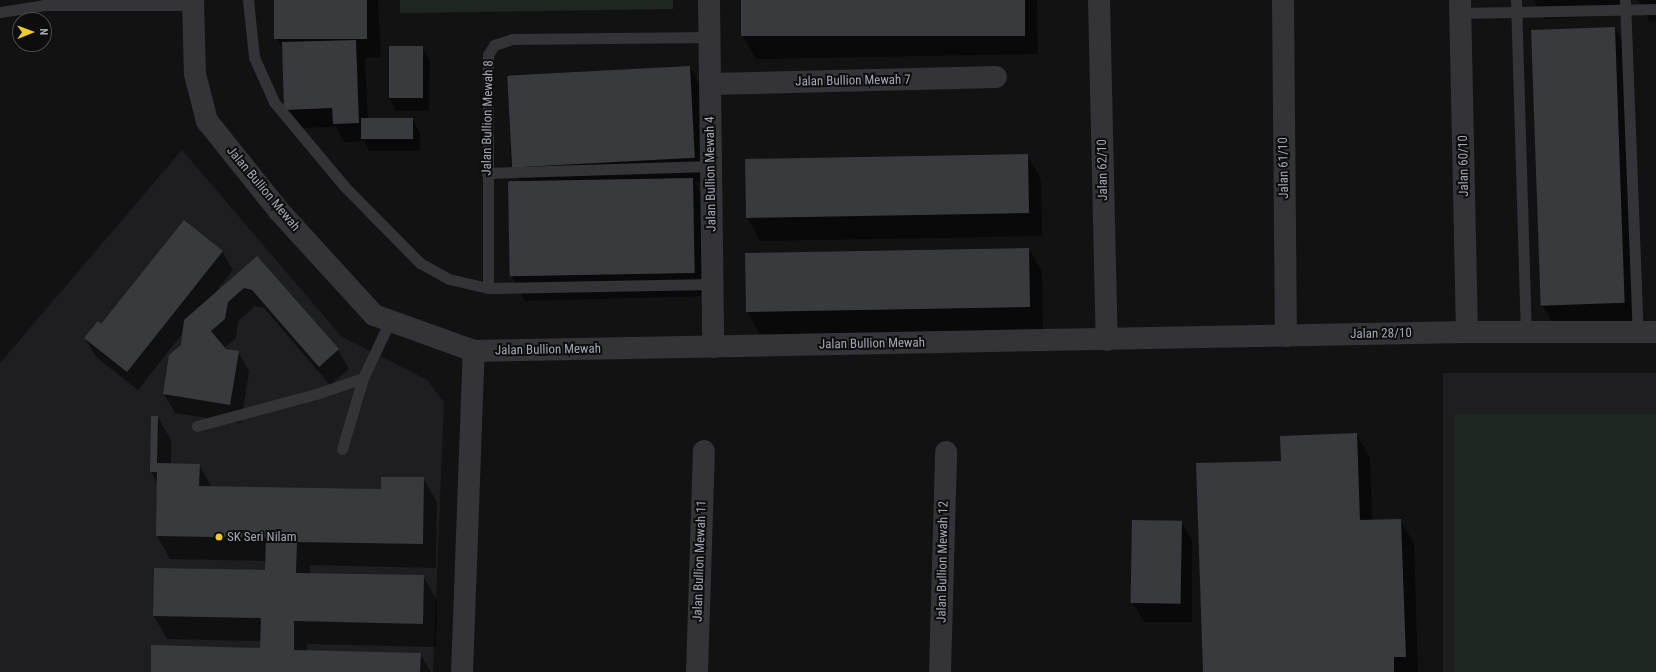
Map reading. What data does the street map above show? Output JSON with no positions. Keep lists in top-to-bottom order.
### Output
{
  "streets": {
    "street": [
      "Jalan Bullion Mewah 7",
      "Jalan 60/10",
      "Jalan 61/10",
      "Jalan 62/10",
      "Jalan Bullion Mewah 4",
      "Jalan Bullion Mewah",
      "Jalan 28/10",
      "Jalan Bullion Mewah 11",
      "Jalan Bullion Mewah 12"
    ],
    "lane": ["Jalan Bullion Mewah 8"]
  },
  "crossings": [
    ["Jalan Bullion Mewah 7", "Jalan Bullion Mewah 4"],
    ["Jalan Bullion Mewah 8", "Jalan Bullion Mewah 4"],
    ["Jalan 60/10", "Jalan 28/10"],
    ["Jalan 61/10", "Jalan 28/10"],
    ["Jalan 62/10", "Jalan Bullion Mewah"],
    ["Jalan 62/10", "Jalan 28/10"],
    ["Jalan Bullion Mewah 4", "Jalan Bullion Mewah"],
    ["Jalan Bullion Mewah", "Jalan 28/10"]
  ],
  "places": ["SK Seri Nilam"],
  "north": "right"
}
